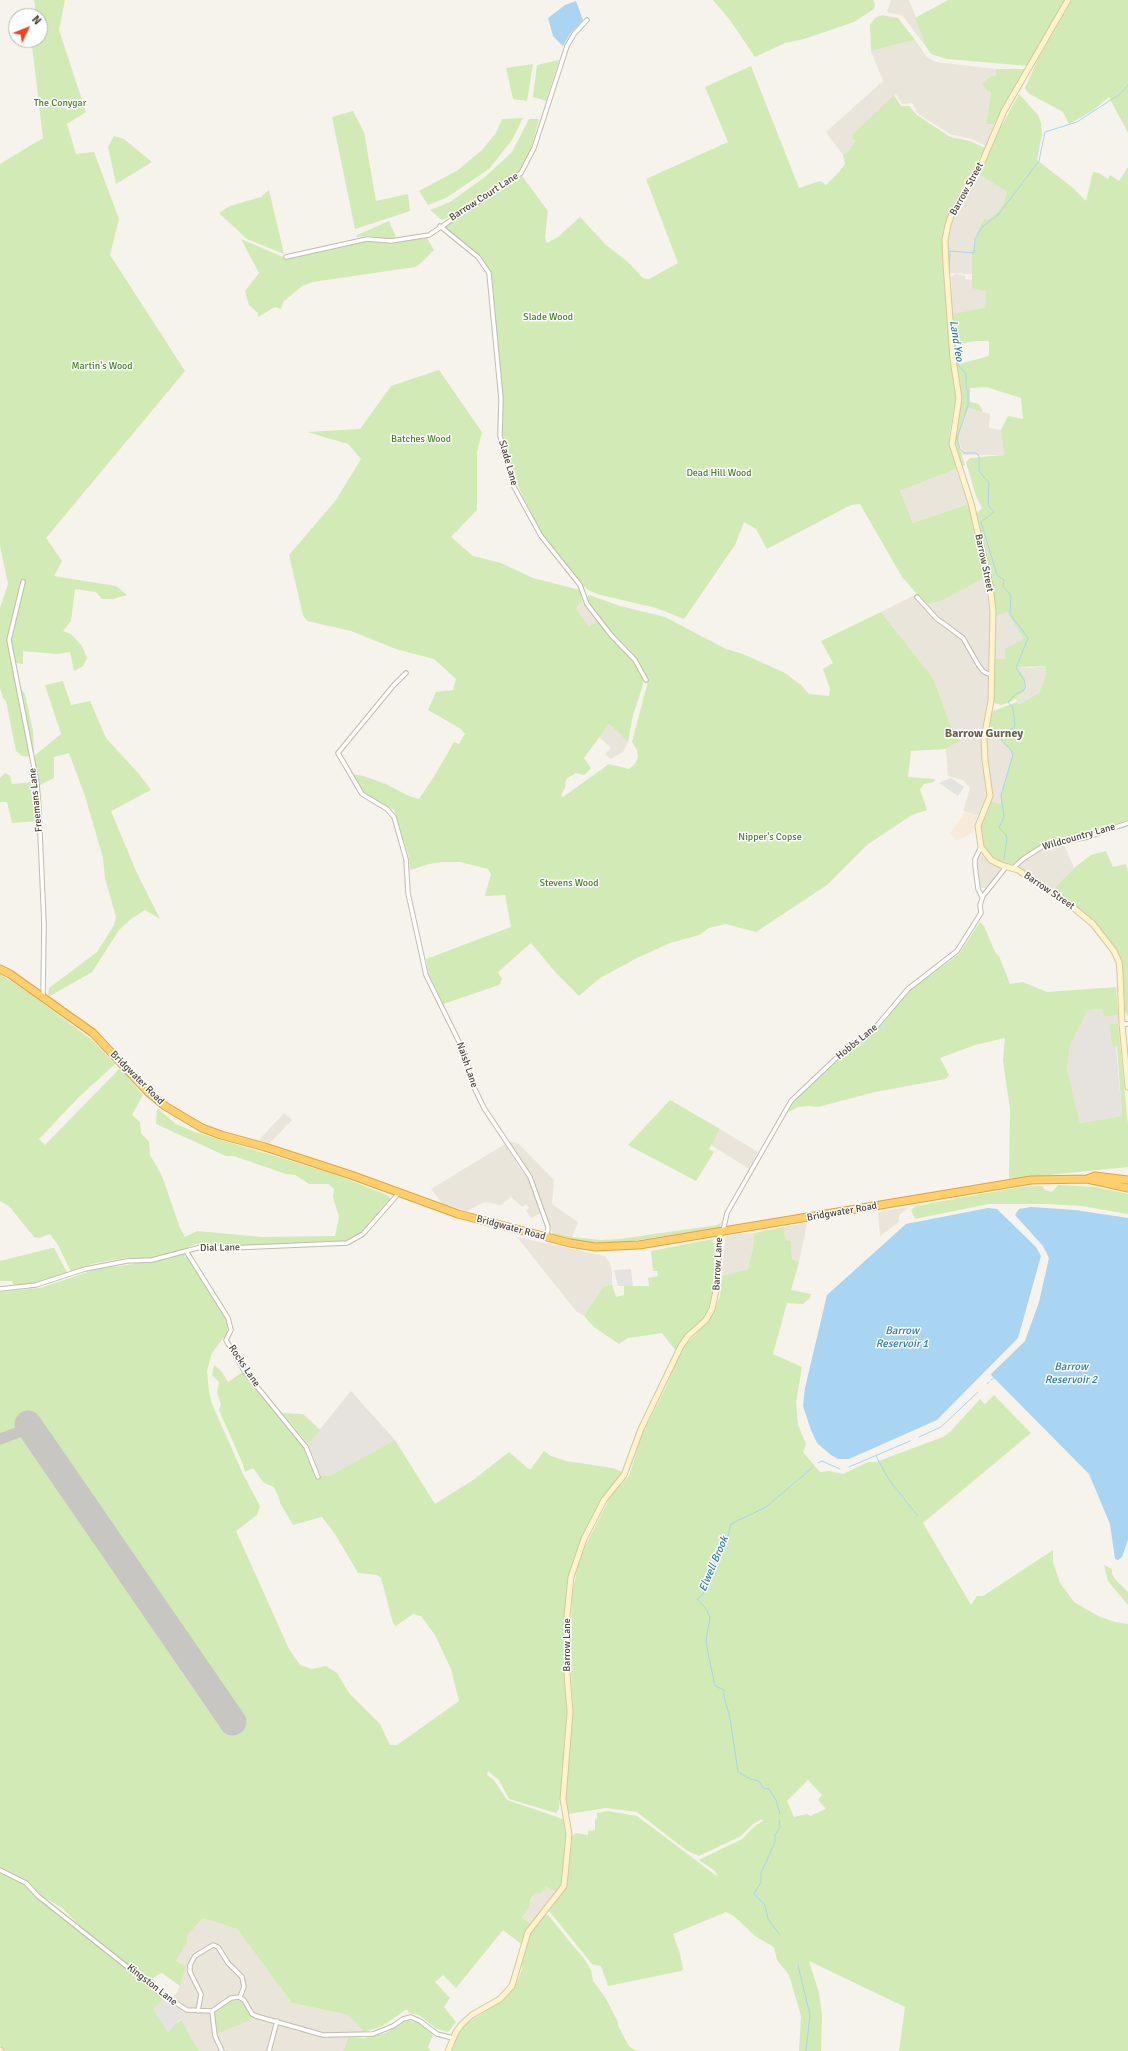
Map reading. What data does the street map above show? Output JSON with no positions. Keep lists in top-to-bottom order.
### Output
{
  "streets": {
    "highway": ["Bridgwater Road"],
    "main road": ["Barrow Street", "Barrow Lane"],
    "street": [
      "Barrow Court Lane",
      "Slade Lane",
      "Freemans Lane",
      "Wildcountry Lane",
      "Hobbs Lane",
      "Naish Lane",
      "Dial Lane",
      "Rocks Lane",
      "Kingston Lane"
    ]
  },
  "crossings": [
    ["Barrow Street", "Wildcountry Lane"],
    ["Barrow Court Lane", "Slade Lane"],
    ["Freemans Lane", "Bridgwater Road"],
    ["Hobbs Lane", "Bridgwater Road"],
    ["Hobbs Lane", "Barrow Lane"],
    ["Naish Lane", "Bridgwater Road"],
    ["Bridgwater Road", "Dial Lane"],
    ["Bridgwater Road", "Barrow Lane"],
    ["Dial Lane", "Rocks Lane"]
  ],
  "districts": ["Barrow Gurney"],
  "water": [
    "Land Yeo",
    "Barrow Reservoir 1",
    "Barrow Reservoir 2",
    "Elwell Brook"
  ],
  "parks": [
    "The Conygar",
    "Slade Wood",
    "Martin's Wood",
    "Batches Wood",
    "Dead Hill Wood",
    "Nipper's Copse",
    "Stevens Wood"
  ],
  "north": "top right"
}
